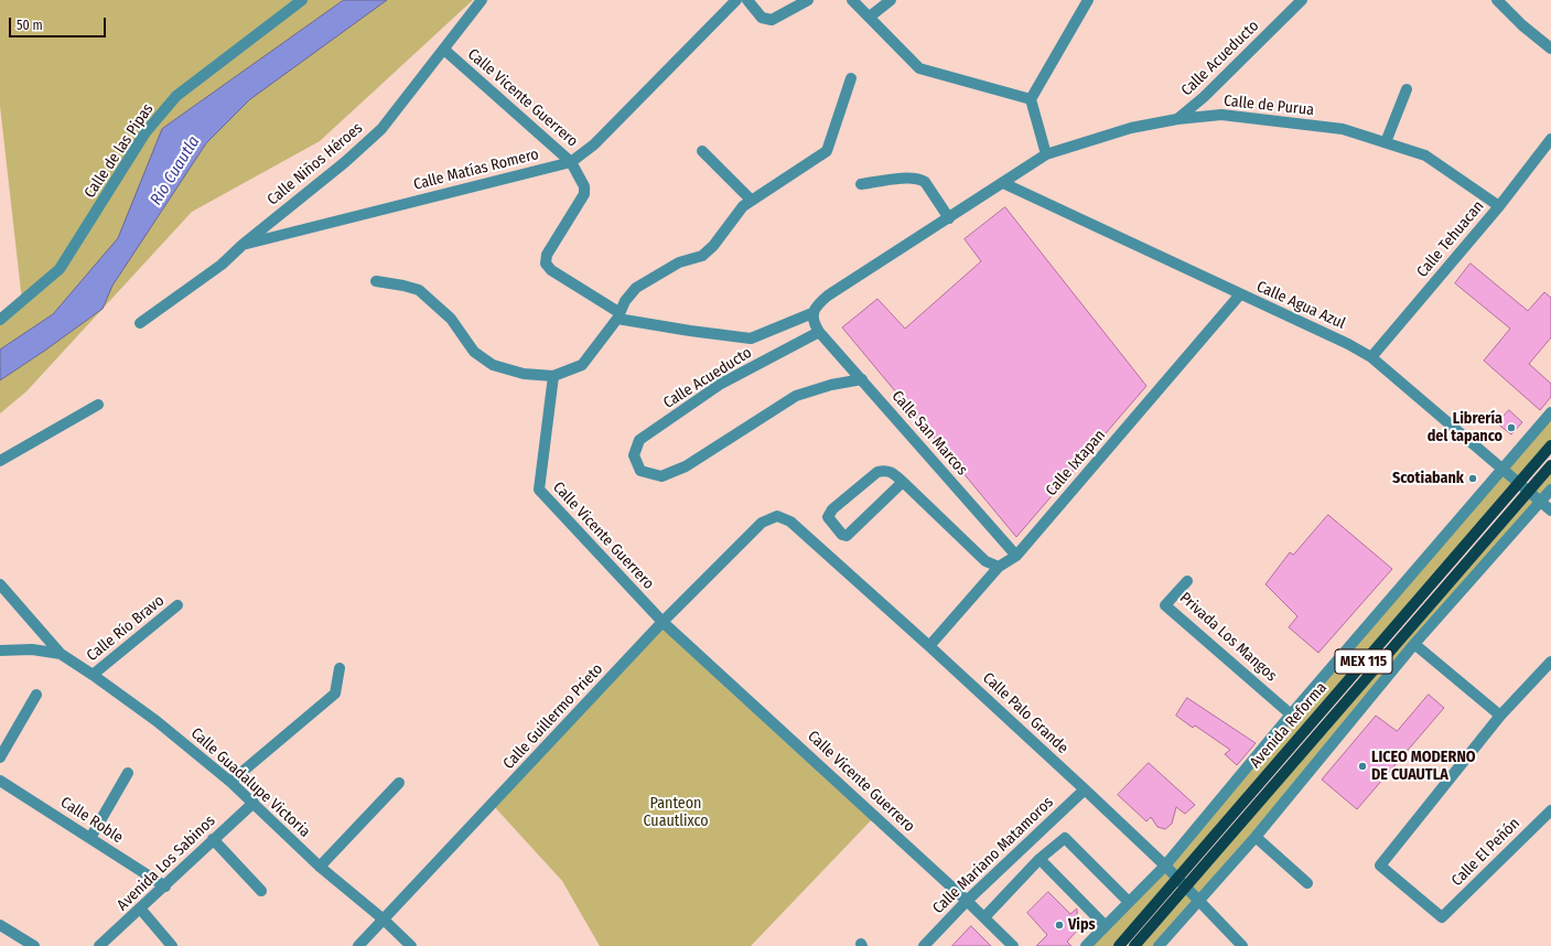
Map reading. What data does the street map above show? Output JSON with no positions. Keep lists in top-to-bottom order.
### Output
{
  "streets": {
    "main road": ["MEX 115", "Avenida Reforma"],
    "street": [
      "Calle Acueducto",
      "Calle Vicente Guerrero",
      "Calle de Purua",
      "Calle de las Pipas",
      "Calle Niños Héroes",
      "Calle Matías Romero",
      "Calle Tehuacan",
      "Calle Agua Azul",
      "Calle San Marcos",
      "Calle Ixtapan",
      "Calle Río Bravo",
      "Privada Los Mangos",
      "Calle Palo Grande",
      "Calle Guillermo Prieto",
      "Calle Guadalupe Victoria",
      "Calle Roble",
      "Calle El Peñón",
      "Calle Mariano Matamoros",
      "Avenida Los Sabinos"
    ]
  },
  "crossings": [
    ["Calle Acueducto", "Calle de Purua"],
    ["Calle Acueducto", "Calle San Marcos"],
    ["Calle Vicente Guerrero", "Calle Niños Héroes"],
    ["Calle Vicente Guerrero", "Calle Matías Romero"],
    ["Calle Vicente Guerrero", "Calle Guillermo Prieto"],
    ["Calle Vicente Guerrero", "Calle Mariano Matamoros"],
    ["Calle de Purua", "Calle Tehuacan"],
    ["Calle de Purua", "Calle Agua Azul"],
    ["Calle Niños Héroes", "Calle Matías Romero"],
    ["Calle Tehuacan", "Calle Agua Azul"],
    ["Calle Agua Azul", "Calle Ixtapan"],
    ["Calle Agua Azul", "Avenida Reforma"],
    ["Calle San Marcos", "Calle Ixtapan"],
    ["Calle Ixtapan", "Calle Palo Grande"],
    ["Calle Río Bravo", "Calle Guadalupe Victoria"],
    ["Calle Palo Grande", "Calle Guillermo Prieto"],
    ["Calle Palo Grande", "Avenida Reforma"],
    ["Calle Palo Grande", "Calle Mariano Matamoros"],
    ["Calle Guillermo Prieto", "Calle Guadalupe Victoria"],
    ["Calle Guadalupe Victoria", "Avenida Los Sabinos"],
    ["Calle Roble", "Avenida Los Sabinos"]
  ],
  "water": ["Río Cuautla"],
  "parks": ["Panteon Cuautlixco"],
  "places": [
    "Librería del tapanco",
    "Scotiabank",
    "LICEO MODERNO DE CUAUTLA",
    "Vips"
  ],
  "scale_bar": "50 m"
}
